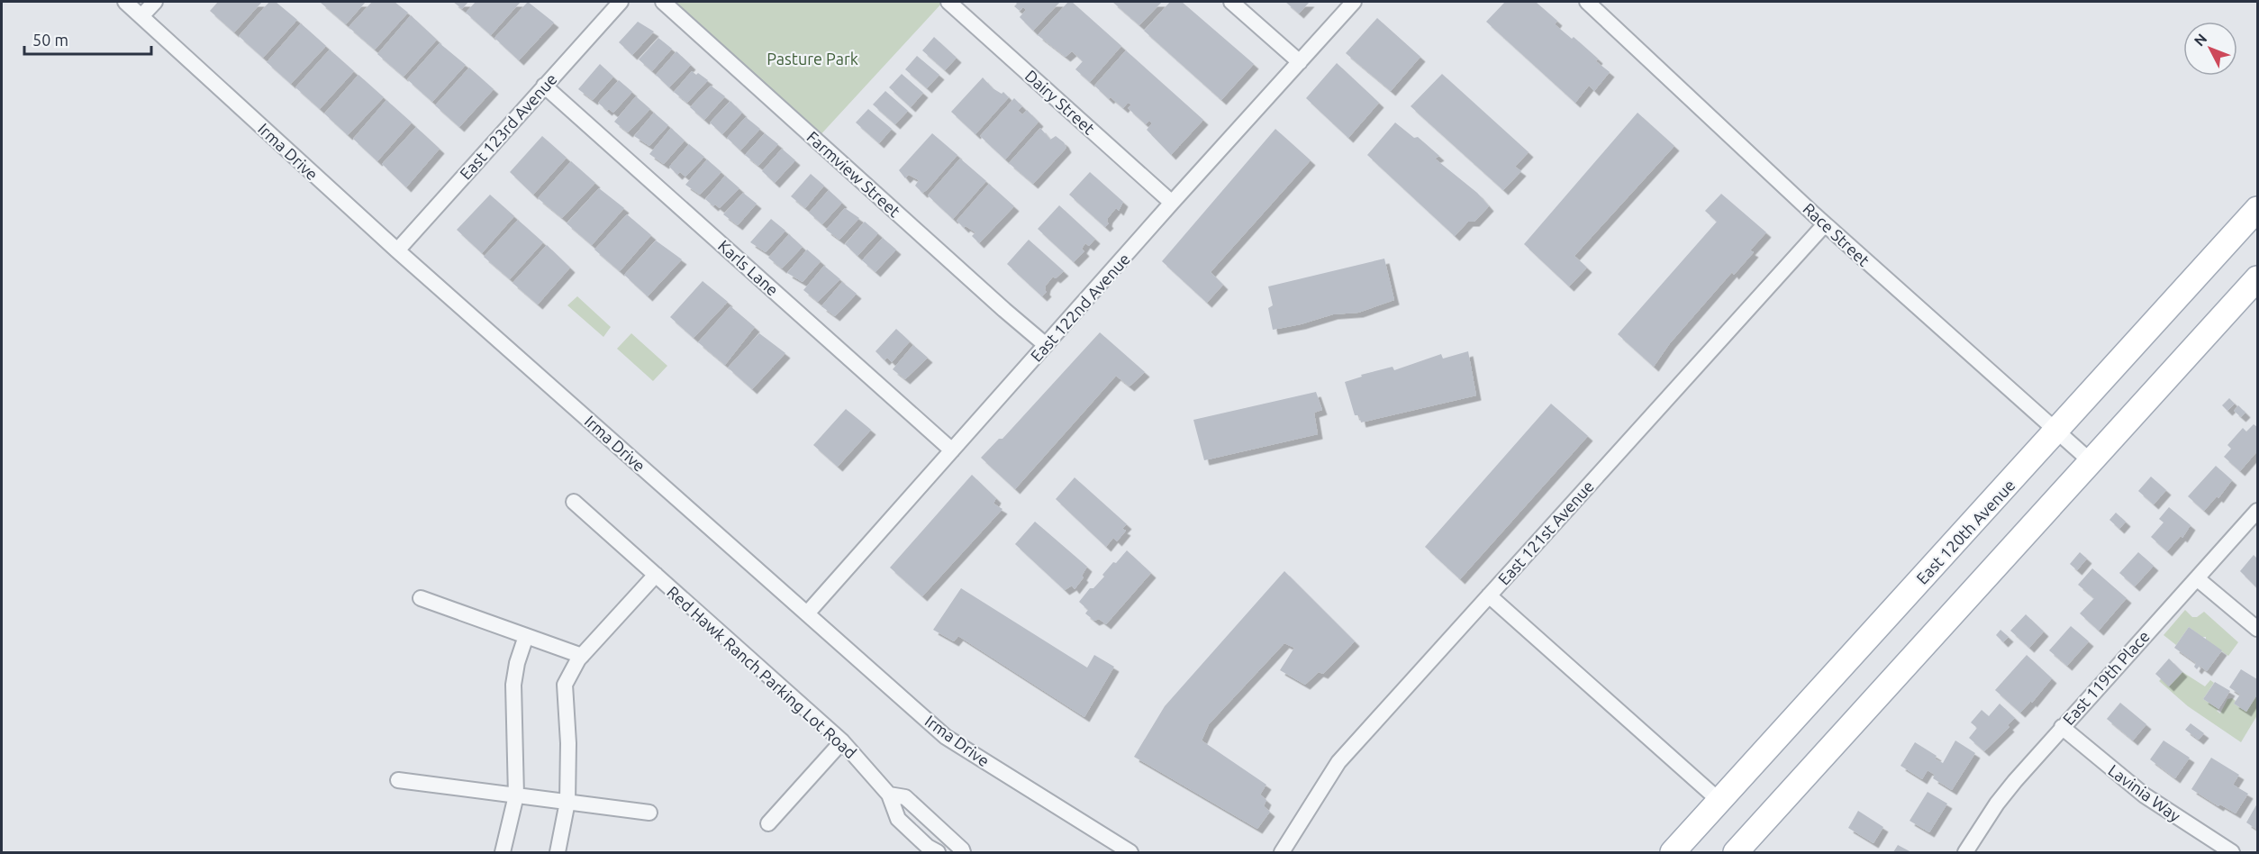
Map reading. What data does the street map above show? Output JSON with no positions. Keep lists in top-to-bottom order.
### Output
{
  "streets": {
    "main road": ["East 120th Avenue"],
    "street": [
      "Dairy Street",
      "East 123rd Avenue",
      "Irma Drive",
      "Farmview Street",
      "Race Street",
      "Karls Lane",
      "East 122nd Avenue",
      "East 121st Avenue",
      "Red Hawk Ranch Parking Lot Road",
      "East 119th Place",
      "Lavinia Way"
    ]
  },
  "crossings": [
    ["Dairy Street", "East 122nd Avenue"],
    ["East 123rd Avenue", "Irma Drive"],
    ["East 123rd Avenue", "Karls Lane"],
    ["Irma Drive", "East 122nd Avenue"],
    ["Farmview Street", "East 122nd Avenue"],
    ["Race Street", "East 120th Avenue"],
    ["Race Street", "East 121st Avenue"],
    ["Karls Lane", "East 122nd Avenue"],
    ["East 119th Place", "Lavinia Way"]
  ],
  "parks": ["Pasture Park"],
  "scale_bar": "50 m",
  "north": "top left"
}
